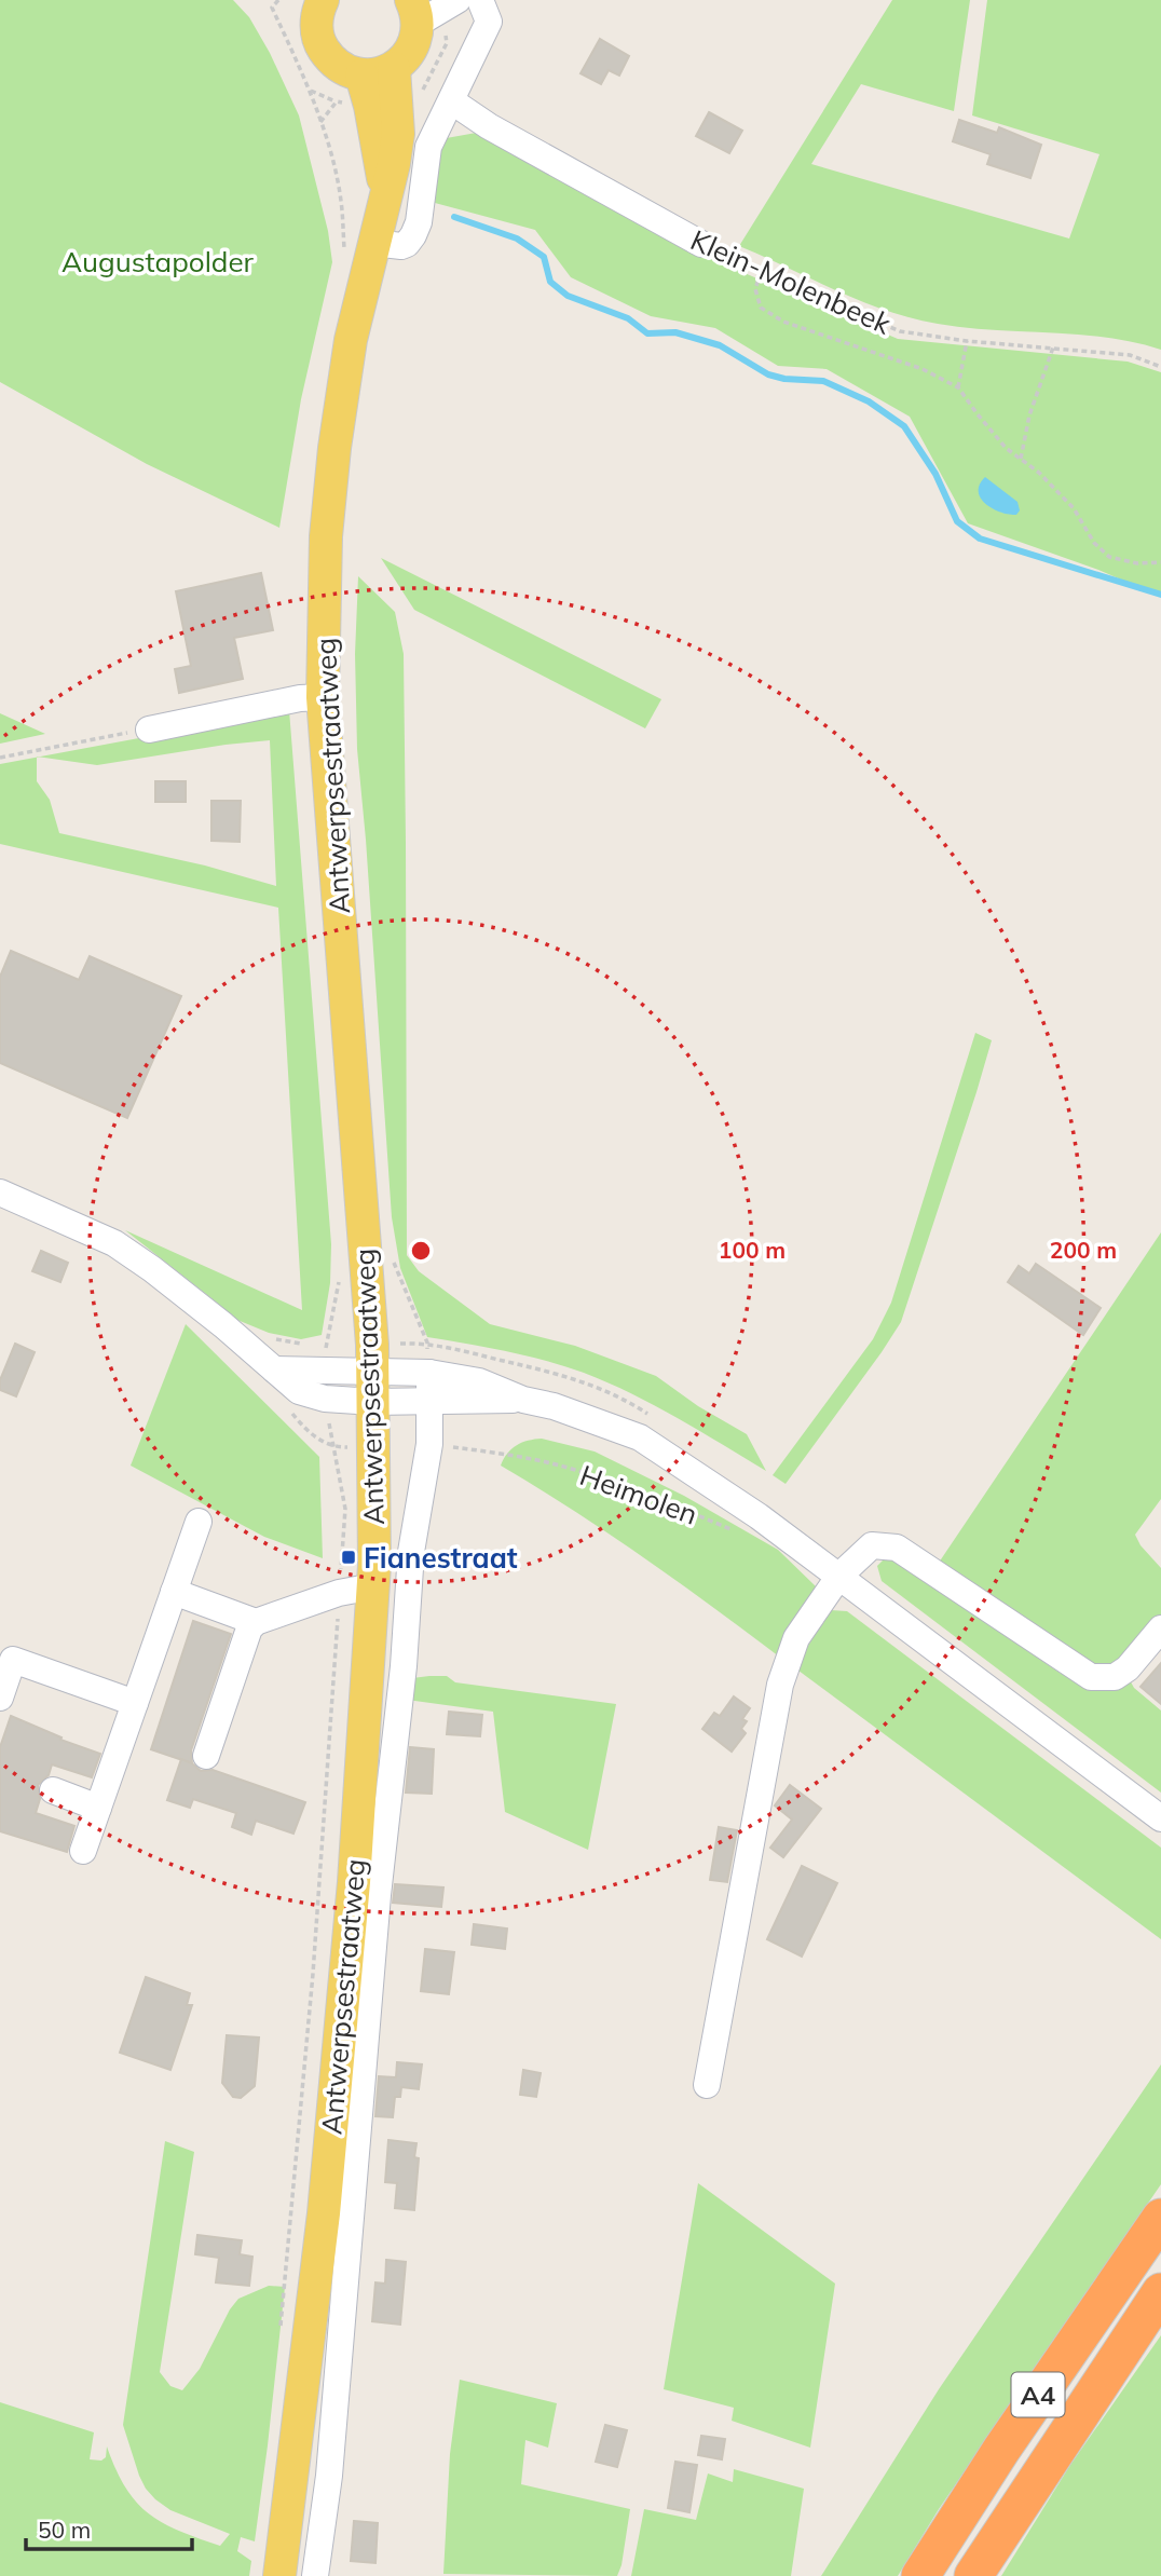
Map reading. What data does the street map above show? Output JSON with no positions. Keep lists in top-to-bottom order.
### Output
{
  "streets": {
    "highway": ["A4"],
    "main road": ["Antwerpsestraatweg"],
    "street": ["Klein-Molenbeek", "Heimolen"]
  },
  "crossings": [
    ["Antwerpsestraatweg", "Heimolen"]
  ],
  "parks": ["Augustapolder"],
  "places": {
    "transit": ["Fianestraat"]
  },
  "scale_bar": "50 m",
  "rings": ["100 m", "200 m"]
}
